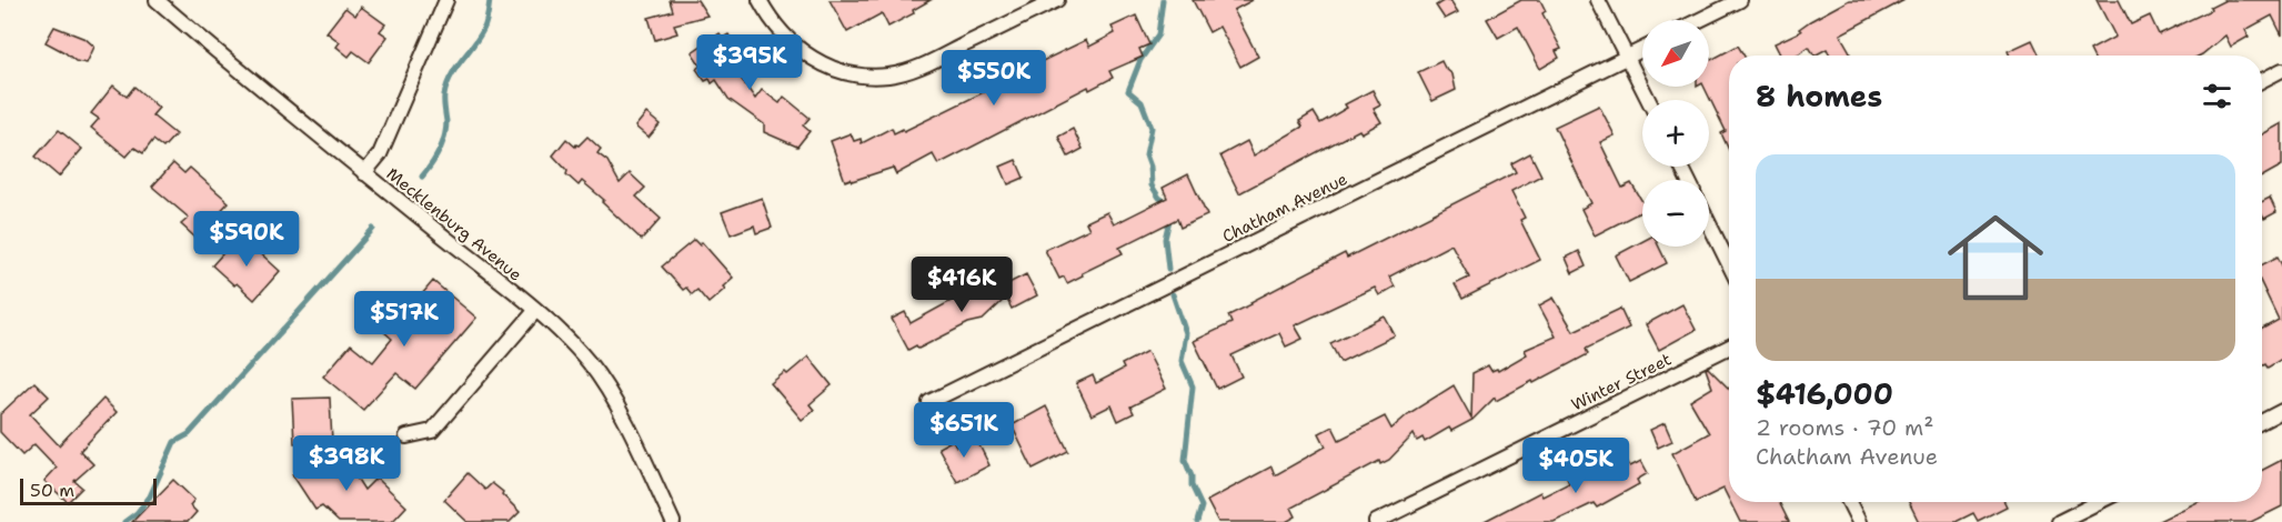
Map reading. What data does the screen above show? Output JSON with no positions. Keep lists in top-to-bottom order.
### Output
{
  "streets": {
    "street": ["Chatham Avenue", "Mecklenburg Avenue", "Winter Street"]
  },
  "scale_bar": "50 m",
  "north": "bottom left",
  "page": {
    "map_buttons": ["+", "−"],
    "price": [
      "$395K",
      "$550K",
      "$590K",
      "$416K",
      "$517K",
      "$651K",
      "$398K",
      "$405K"
    ],
    "heading": "8 homes",
    "list": [
      {
        "name": "$416,000",
        "note": "2 rooms · 70 m² · Chatham Avenue"
      }
    ],
    "scale": "50 m"
  }
}
